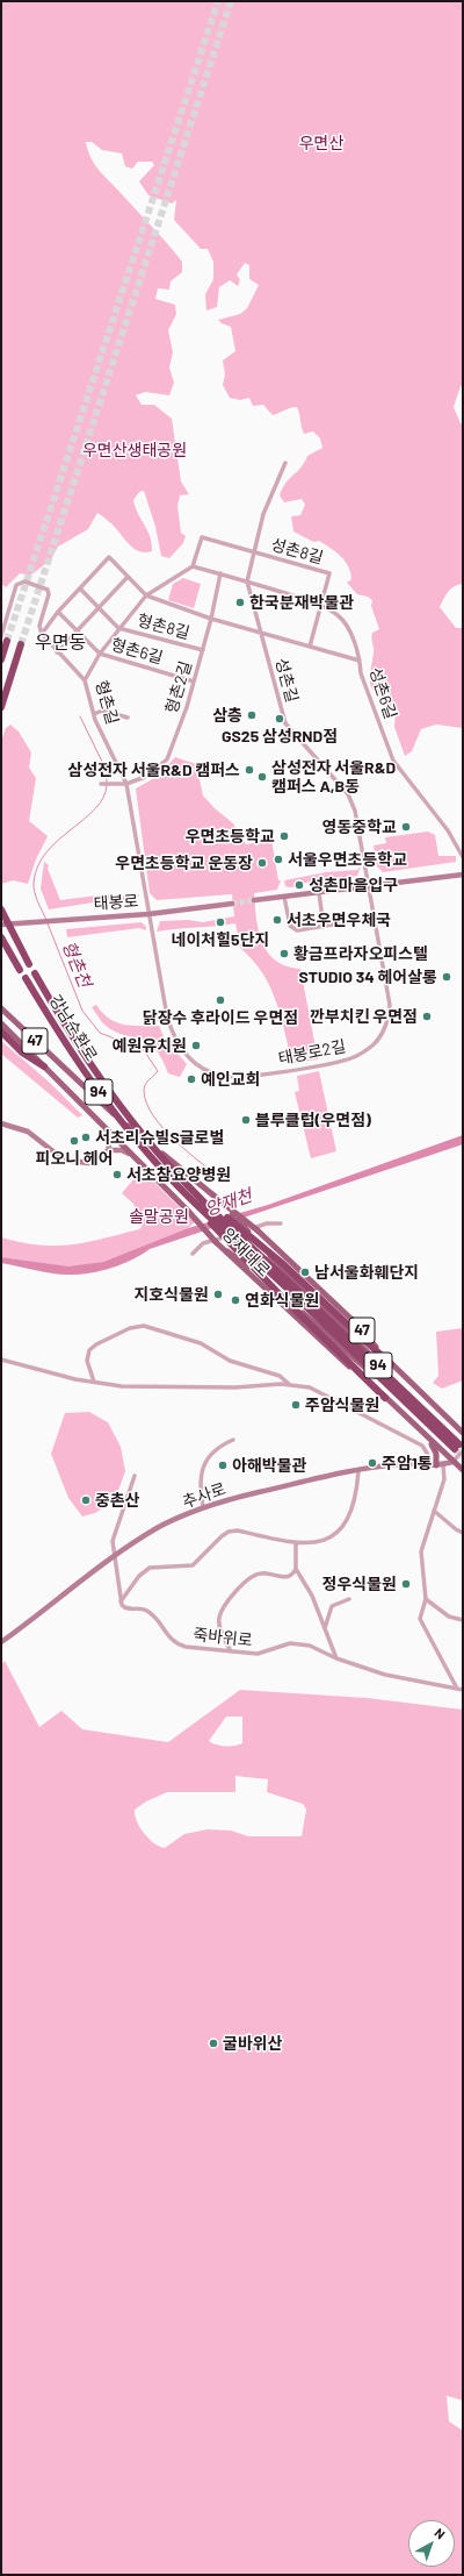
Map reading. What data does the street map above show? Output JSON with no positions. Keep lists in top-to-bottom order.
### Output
{
  "streets": {
    "highway": ["강남순환로", "94"],
    "main road": ["47", "양재대로"],
    "street": [
      "성촌8길",
      "형촌8길",
      "형촌6길",
      "성촌길",
      "형촌2길",
      "성촌6길",
      "형촌길",
      "태봉로",
      "태봉로2길",
      "추사로",
      "죽바위로"
    ]
  },
  "crossings": [
    ["성촌8길", "성촌길"],
    ["성촌8길", "성촌6길"],
    ["형촌8길", "형촌2길"],
    ["형촌8길", "형촌길"],
    ["형촌6길", "형촌2길"],
    ["형촌6길", "형촌길"],
    ["성촌길", "성촌6길"],
    ["성촌길", "태봉로2길"],
    ["형촌2길", "형촌길"],
    ["형촌길", "태봉로"],
    ["형촌길", "태봉로2길"],
    ["태봉로", "태봉로2길"],
    ["강남순환로", "94"],
    ["양재대로", "추사로"]
  ],
  "districts": ["우면동"],
  "water": ["형촌천", "양재천"],
  "parks": ["우면산", "우면산생태공원", "솔말공원"],
  "places": [
    "한국분재박물관",
    "삼층",
    "GS25 삼성RND점",
    "삼성전자 서울R&D 캠퍼스",
    "삼성전자 서울R&D 캠퍼스 A,B동",
    "영동중학교",
    "우면초등학교",
    "서울우면초등학교",
    "우면초등학교 운동장",
    "성촌마을입구",
    "서초우면우체국",
    "네이처힐5단지",
    "황금프라자오피스텔",
    "STUDIO 34 헤어살롱",
    "닭장수 후라이드 우면점",
    "깐부치킨 우면점",
    "예원유치원",
    "예인교회",
    "블루클럽(우면점)",
    "서초리슈빌S글로벌",
    "피오니 헤어",
    "서초참요양병원",
    "남서울화훼단지",
    "지호식물원",
    "연화식물원",
    "주암식물원",
    "주암1통",
    "아해박물관",
    "중촌산",
    "정우식물원",
    "굴바위산"
  ],
  "north": "top right"
}
